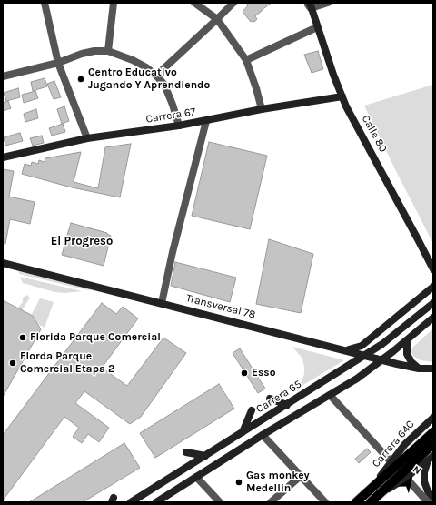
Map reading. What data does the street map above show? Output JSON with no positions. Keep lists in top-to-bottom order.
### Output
{
  "streets": {
    "main road": [
      "Carrera 67",
      "Calle 80",
      "Transversal 78",
      "Carrera 65",
      "Carrera 64C"
    ]
  },
  "crossings": [
    ["Carrera 67", "Calle 80"],
    ["Transversal 78", "Carrera 65"]
  ],
  "districts": ["El Progreso"],
  "places": [
    "Centro Educativo Jugando Y Aprendiendo",
    "Florida Parque Comercial",
    "Florda Parque Comercial Etapa 2",
    "Esso",
    "Gas monkey Medellin"
  ],
  "north": "top right"
}
